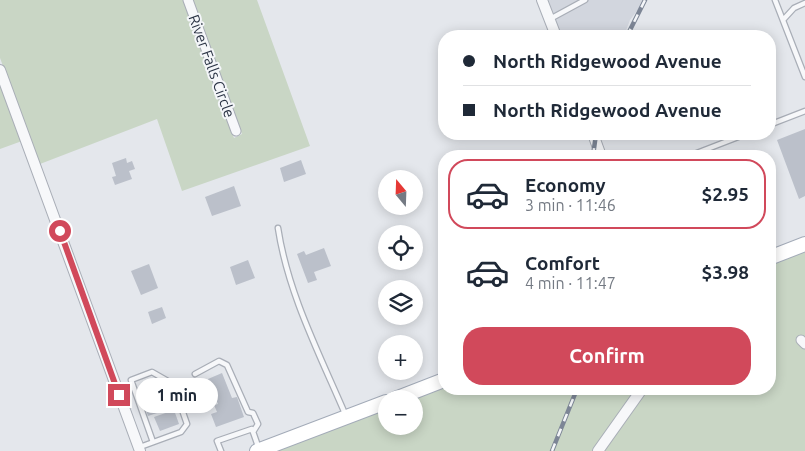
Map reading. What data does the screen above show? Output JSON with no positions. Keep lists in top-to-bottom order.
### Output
{
  "streets": {
    "street": ["River Falls Circle"]
  },
  "north": "top",
  "page": {
    "banner": ["North Ridgewood Avenue", "North Ridgewood Avenue"],
    "list": [
      {
        "name": "Economy",
        "note": "3 min · 11:46",
        "value": "$2.95"
      },
      {
        "name": "Comfort",
        "note": "4 min · 11:47",
        "value": "$3.98"
      }
    ],
    "map_buttons": ["+", "−"],
    "buttons": "Confirm",
    "bubble": "1 min"
  }
}
